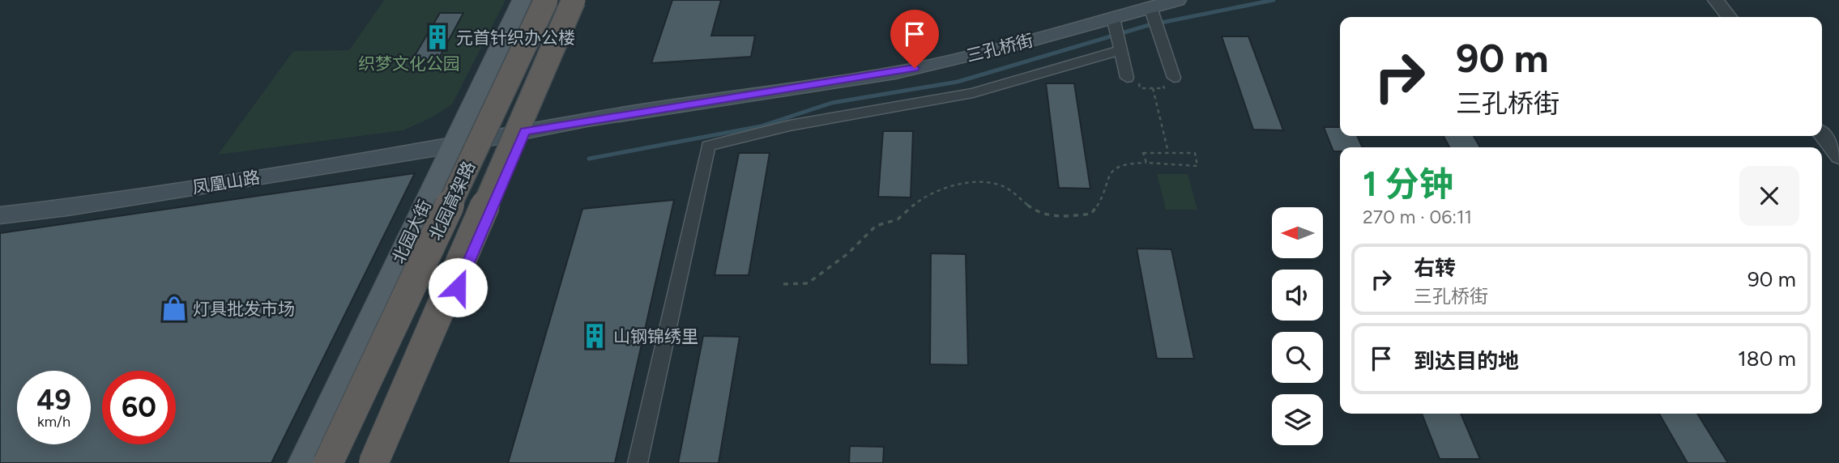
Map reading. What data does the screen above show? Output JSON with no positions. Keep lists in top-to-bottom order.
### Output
{
  "streets": {
    "highway": ["北园高架路"],
    "main road": ["三孔桥街", "凤凰山路", "北园大街"]
  },
  "crossings": [
    ["三孔桥街", "凤凰山路"],
    ["三孔桥街", "北园大街"],
    ["凤凰山路", "北园大街"]
  ],
  "parks": ["织梦文化公园"],
  "places": {
    "building": ["元首针织办公楼", "山钢锦绣里"],
    "shop": ["灯具批发市场"]
  },
  "north": "left",
  "page": {
    "turn": ["90 m", "三孔桥街"],
    "heading": ["1 分钟", "270 m · 06:11"],
    "list": [
      {
        "name": "右转",
        "note": "三孔桥街",
        "value": "90 m"
      },
      {
        "name": "到达目的地",
        "value": "180 m"
      }
    ],
    "speed": "49 km/h",
    "limit": "60"
  }
}
